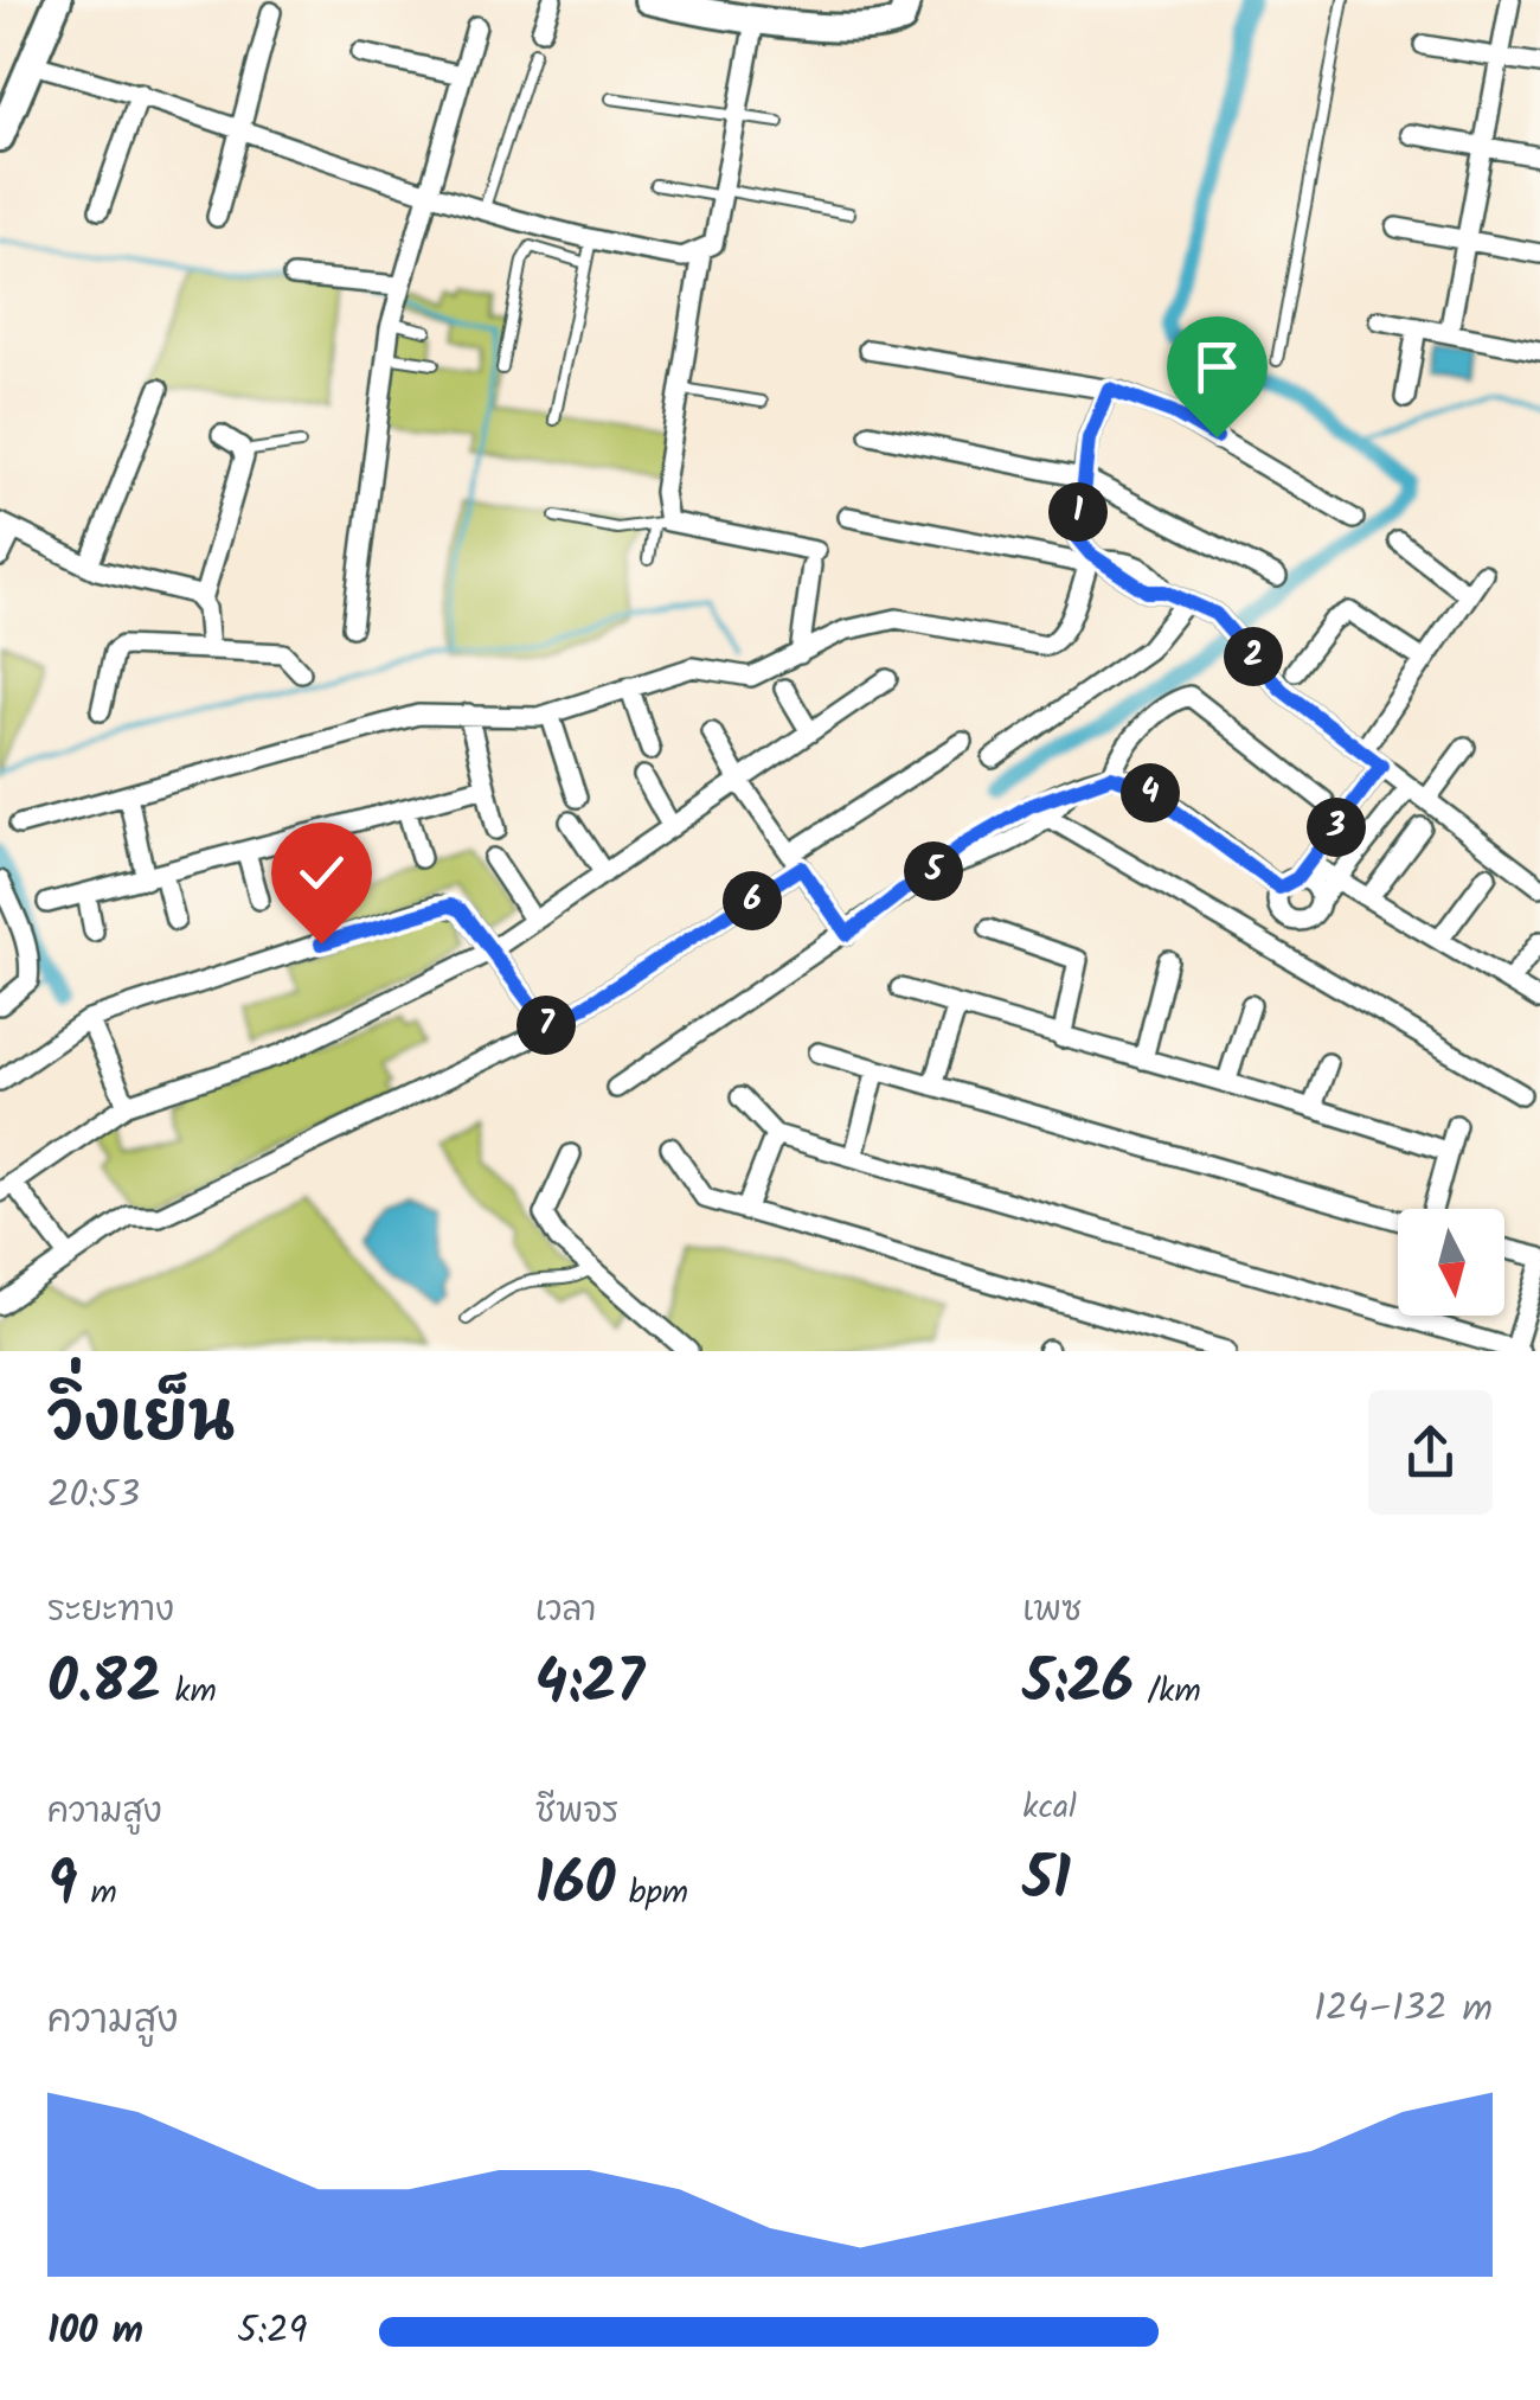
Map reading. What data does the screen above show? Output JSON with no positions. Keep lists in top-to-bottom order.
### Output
{
  "north": "bottom",
  "page": {
    "pins": [
      "1",
      "2",
      "4",
      "3",
      "5",
      "6",
      "7"
    ],
    "heading": ["วิ่งเย็น", "20:53"],
    "stats": [
      ["ระยะทาง", "0.82 km"],
      ["เวลา", "4:27"],
      ["เพซ", "5:26 /km"],
      ["ความสูง", "9 m"],
      ["ชีพจร", "160 bpm"],
      ["kcal", "51"]
    ],
    "chart": ["ความสูง", "124–132 m"],
    "list": [
      {
        "name": "100 m",
        "note": "5:29"
      }
    ]
  }
}
